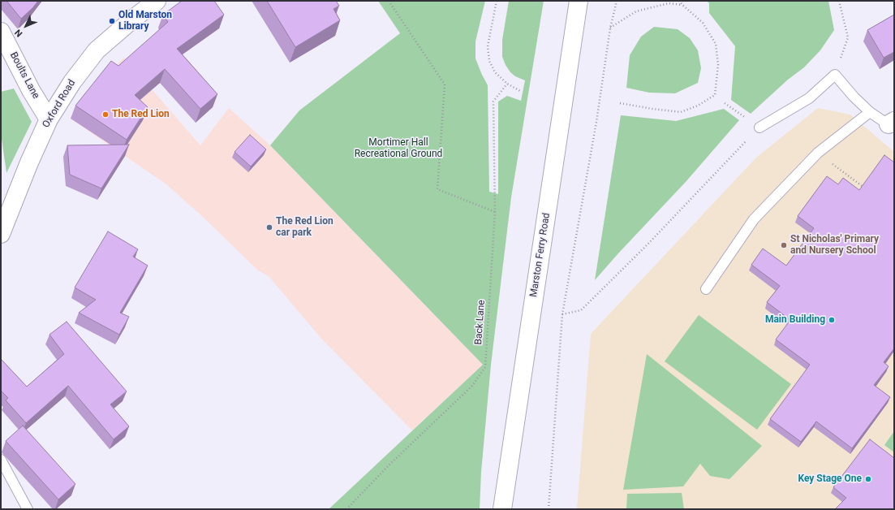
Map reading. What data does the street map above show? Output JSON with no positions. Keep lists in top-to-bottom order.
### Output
{
  "streets": {
    "main road": ["Boults Lane", "Oxford Road", "Marston Ferry Road"],
    "path": ["Back Lane"]
  },
  "crossings": [
    ["Boults Lane", "Oxford Road"]
  ],
  "parks": ["Mortimer Hall Recreational Ground"],
  "places": [
    "Old Marston Library",
    "The Red Lion",
    "The Red Lion car park",
    "St Nicholas' Primary and Nursery School",
    "Main Building",
    "Key Stage One"
  ],
  "north": "bottom left"
}
